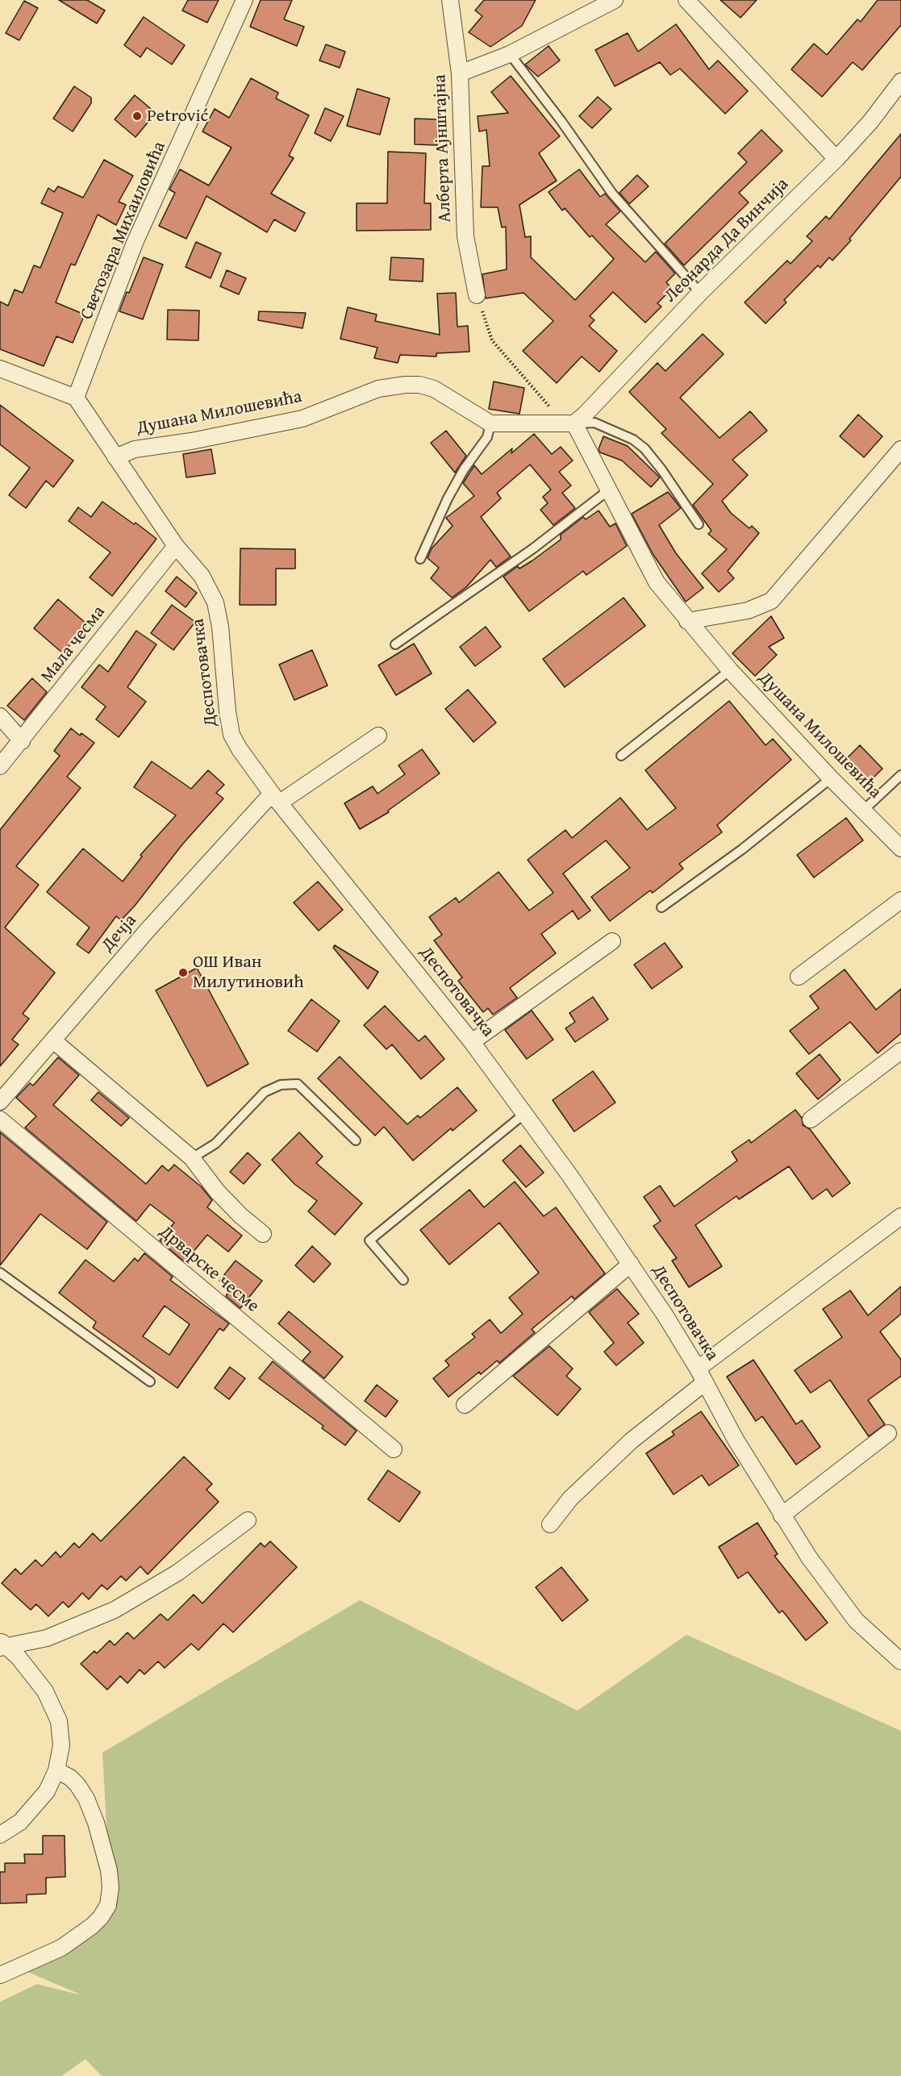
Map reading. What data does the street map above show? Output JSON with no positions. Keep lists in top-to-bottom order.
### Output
{
  "streets": {
    "street": [
      "Алберта Ајнштајна",
      "Светозара Михаиловића",
      "Леонарда Да Винчија",
      "Душана Милошевића",
      "Мала чесма",
      "Деспотовачка",
      "Дечја",
      "Дрварске чесме"
    ]
  },
  "crossings": [
    ["Светозара Михаиловића", "Деспотовачка"],
    ["Леонарда Да Винчија", "Душана Милошевића"],
    ["Душана Милошевића", "Деспотовачка"],
    ["Мала чесма", "Деспотовачка"],
    ["Деспотовачка", "Дечја"]
  ],
  "places": ["Petrović", "ОШ Иван Милутиновић"]
}
